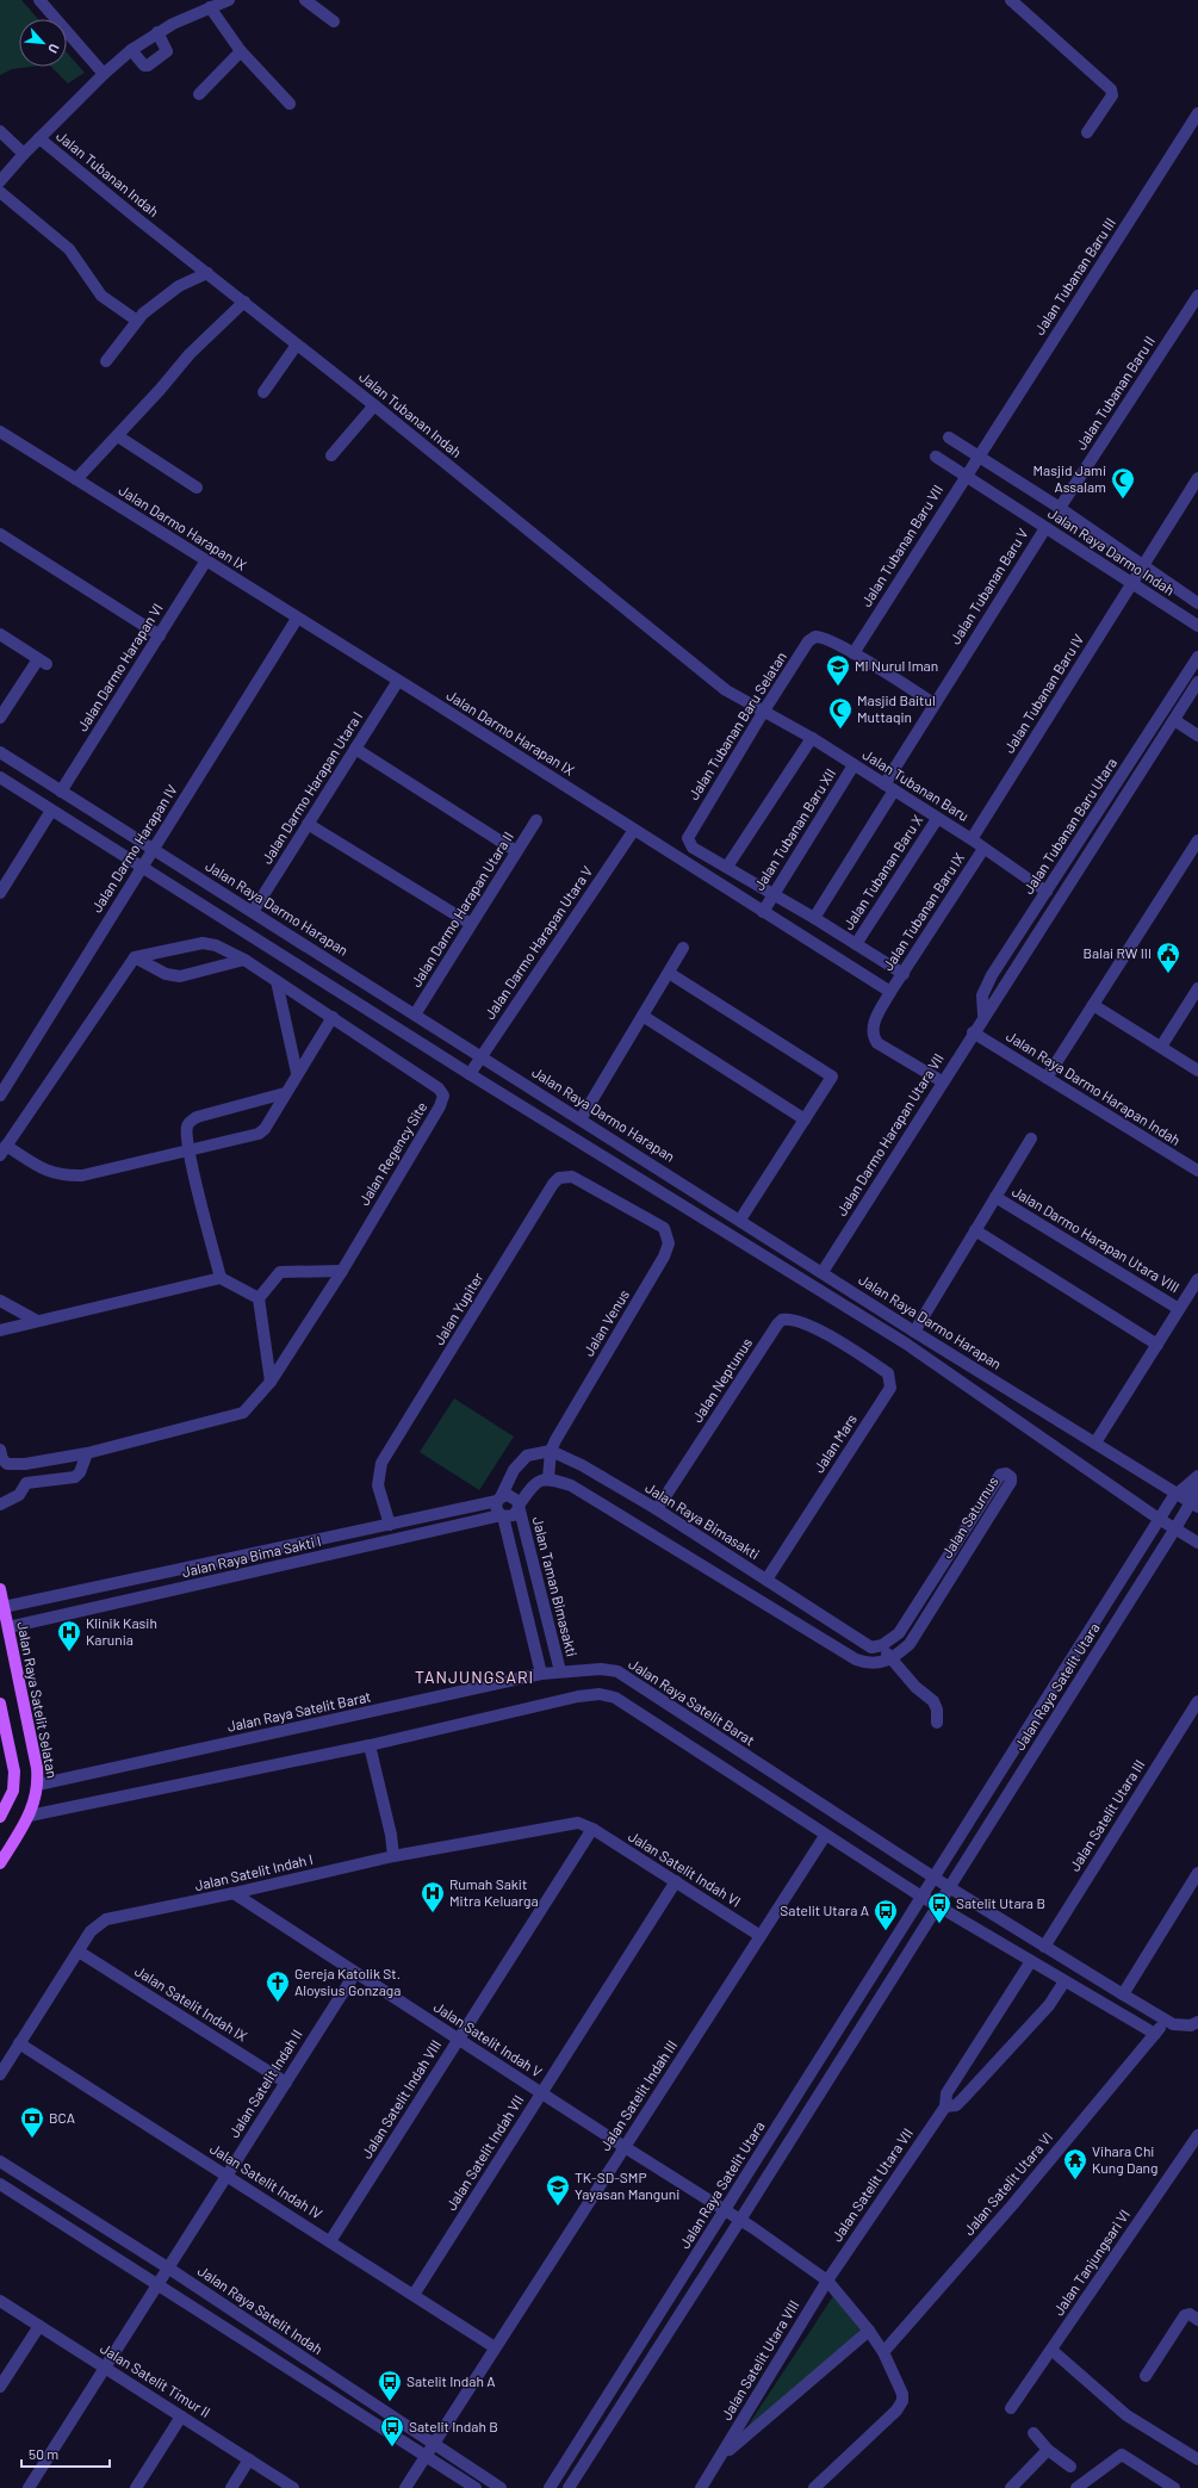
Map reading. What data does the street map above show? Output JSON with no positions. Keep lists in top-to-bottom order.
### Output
{
  "streets": {
    "main road": ["Jalan Raya Satelit Selatan"],
    "street": [
      "Jalan Tubanan Indah",
      "Jalan Tubanan Baru III",
      "Jalan Tubanan Baru II",
      "Jalan Darmo Harapan IX",
      "Jalan Tubanan Baru VII",
      "Jalan Raya Darmo Indah",
      "Jalan Tubanan Baru V",
      "Jalan Darmo Harapan VI",
      "Jalan Tubanan Baru IV",
      "Jalan Tubanan Baru Selatan",
      "Jalan Tubanan Baru",
      "Jalan Darmo Harapan Utara I",
      "Jalan Tubanan Baru Utara",
      "Jalan Tubanan Baru XII",
      "Jalan Darmo Harapan IV",
      "Jalan Tubanan Baru X",
      "Jalan Raya Darmo Harapan",
      "Jalan Darmo Harapan Utara II",
      "Jalan Tubanan Baru IX",
      "Jalan Darmo Harapan Utara V",
      "Jalan Raya Darmo Harapan Indah",
      "Jalan Darmo Harapan Utara VII",
      "Jalan Regency Site",
      "Jalan Darmo Harapan Utara VIII",
      "Jalan Yupiter",
      "Jalan Venus",
      "Jalan Neptunus",
      "Jalan Mars",
      "Jalan Saturnus",
      "Jalan Raya Bimasakti",
      "Jalan Raya Bima Sakti I",
      "Jalan Taman Bimasakti",
      "Jalan Raya Satelit Utara",
      "Jalan Raya Satelit Barat",
      "Jalan Satelit Utara III",
      "Jalan Satelit Indah VI",
      "Jalan Satelit Indah I",
      "Jalan Satelit Indah IX",
      "Jalan Satelit Indah V",
      "Jalan Satelit Indah II",
      "Jalan Satelit Indah III",
      "Jalan Satelit Indah VIII",
      "Jalan Satelit Indah VII",
      "Jalan Satelit Indah IV",
      "Jalan Satelit Utara VI",
      "Jalan Satelit Utara VII",
      "Jalan Tanjungsari VI",
      "Jalan Raya Satelit Indah",
      "Jalan Satelit Utara VIII",
      "Jalan Satelit Timur II"
    ]
  },
  "crossings": [
    ["Jalan Tubanan Indah", "Jalan Tubanan Baru Selatan"],
    ["Jalan Tubanan Indah", "Jalan Tubanan Baru"],
    ["Jalan Tubanan Baru III", "Jalan Tubanan Baru VII"],
    ["Jalan Darmo Harapan IX", "Jalan Darmo Harapan VI"],
    ["Jalan Darmo Harapan IX", "Jalan Darmo Harapan Utara I"],
    ["Jalan Darmo Harapan IX", "Jalan Tubanan Baru XII"],
    ["Jalan Darmo Harapan IX", "Jalan Darmo Harapan IV"],
    ["Jalan Darmo Harapan IX", "Jalan Tubanan Baru IX"],
    ["Jalan Darmo Harapan IX", "Jalan Darmo Harapan Utara V"],
    ["Jalan Tubanan Baru VII", "Jalan Raya Darmo Indah"],
    ["Jalan Tubanan Baru VII", "Jalan Tubanan Baru Selatan"],
    ["Jalan Raya Darmo Indah", "Jalan Tubanan Baru V"],
    ["Jalan Raya Darmo Indah", "Jalan Tubanan Baru IV"],
    ["Jalan Tubanan Baru V", "Jalan Tubanan Baru"],
    ["Jalan Darmo Harapan VI", "Jalan Raya Darmo Harapan"],
    ["Jalan Tubanan Baru IV", "Jalan Tubanan Baru"],
    ["Jalan Tubanan Baru Selatan", "Jalan Tubanan Baru"],
    ["Jalan Tubanan Baru", "Jalan Tubanan Baru Utara"],
    ["Jalan Tubanan Baru", "Jalan Tubanan Baru XII"],
    ["Jalan Tubanan Baru", "Jalan Tubanan Baru X"],
    ["Jalan Tubanan Baru", "Jalan Tubanan Baru IX"],
    ["Jalan Darmo Harapan Utara I", "Jalan Raya Darmo Harapan"],
    ["Jalan Tubanan Baru Utara", "Jalan Darmo Harapan Utara VII"],
    ["Jalan Darmo Harapan IV", "Jalan Raya Darmo Harapan"],
    ["Jalan Raya Darmo Harapan", "Jalan Darmo Harapan Utara II"],
    ["Jalan Raya Darmo Harapan", "Jalan Darmo Harapan Utara V"],
    ["Jalan Raya Darmo Harapan", "Jalan Darmo Harapan Utara VII"],
    ["Jalan Raya Darmo Harapan", "Jalan Darmo Harapan Utara VIII"],
    ["Jalan Raya Darmo Harapan", "Jalan Raya Satelit Utara"],
    ["Jalan Raya Darmo Harapan Indah", "Jalan Darmo Harapan Utara VII"],
    ["Jalan Yupiter", "Jalan Venus"],
    ["Jalan Yupiter", "Jalan Raya Bima Sakti I"],
    ["Jalan Venus", "Jalan Raya Bimasakti"],
    ["Jalan Neptunus", "Jalan Mars"],
    ["Jalan Neptunus", "Jalan Raya Bimasakti"],
    ["Jalan Mars", "Jalan Raya Bimasakti"],
    ["Jalan Saturnus", "Jalan Raya Bimasakti"],
    ["Jalan Raya Bima Sakti I", "Jalan Taman Bimasakti"],
    ["Jalan Raya Bima Sakti I", "Jalan Raya Satelit Selatan"],
    ["Jalan Taman Bimasakti", "Jalan Raya Satelit Barat"],
    ["Jalan Raya Satelit Utara", "Jalan Raya Satelit Barat"],
    ["Jalan Raya Satelit Utara", "Jalan Satelit Indah V"],
    ["Jalan Raya Satelit Selatan", "Jalan Raya Satelit Barat"],
    ["Jalan Satelit Indah VI", "Jalan Satelit Indah I"],
    ["Jalan Satelit Indah VI", "Jalan Satelit Indah III"],
    ["Jalan Satelit Indah VI", "Jalan Satelit Indah VIII"],
    ["Jalan Satelit Indah VI", "Jalan Satelit Indah VII"],
    ["Jalan Satelit Indah I", "Jalan Satelit Indah IX"],
    ["Jalan Satelit Indah I", "Jalan Satelit Indah V"],
    ["Jalan Satelit Indah I", "Jalan Satelit Indah VIII"],
    ["Jalan Satelit Indah I", "Jalan Satelit Indah IV"],
    ["Jalan Satelit Indah IX", "Jalan Satelit Indah II"],
    ["Jalan Satelit Indah V", "Jalan Satelit Indah II"],
    ["Jalan Satelit Indah V", "Jalan Satelit Indah III"],
    ["Jalan Satelit Indah V", "Jalan Satelit Indah VIII"],
    ["Jalan Satelit Indah V", "Jalan Satelit Indah VII"],
    ["Jalan Satelit Indah V", "Jalan Satelit Utara VI"],
    ["Jalan Satelit Indah V", "Jalan Satelit Utara VII"],
    ["Jalan Satelit Indah V", "Jalan Satelit Utara VIII"],
    ["Jalan Satelit Indah II", "Jalan Satelit Indah IV"],
    ["Jalan Satelit Indah II", "Jalan Raya Satelit Indah"],
    ["Jalan Satelit Indah II", "Jalan Satelit Timur II"],
    ["Jalan Satelit Indah III", "Jalan Satelit Indah IV"],
    ["Jalan Satelit Indah III", "Jalan Raya Satelit Indah"],
    ["Jalan Satelit Indah VIII", "Jalan Satelit Indah IV"],
    ["Jalan Satelit Indah VII", "Jalan Satelit Indah IV"],
    ["Jalan Satelit Utara VII", "Jalan Satelit Utara VIII"]
  ],
  "districts": ["TANJUNGSARI"],
  "places": {
    "mosque": ["Masjid Jami Assalam", "Masjid Baitul Muttaqin"],
    "school or university": ["MI Nurul Iman", "TK-SD-SMP Yayasan Manguni"],
    "public building": ["Balai RW III"],
    "hospital": ["Klinik Kasih Karunia", "Rumah Sakit Mitra Keluarga"],
    "bus stop": [
      "Satelit Utara B",
      "Satelit Utara A",
      "Satelit Indah A",
      "Satelit Indah B"
    ],
    "church": ["Gereja Katolik St. Aloysius Gonzaga"],
    "bank": ["BCA"],
    "temple": ["Vihara Chi Kung Dang"]
  },
  "scale_bar": "50 m",
  "north": "bottom right"
}
